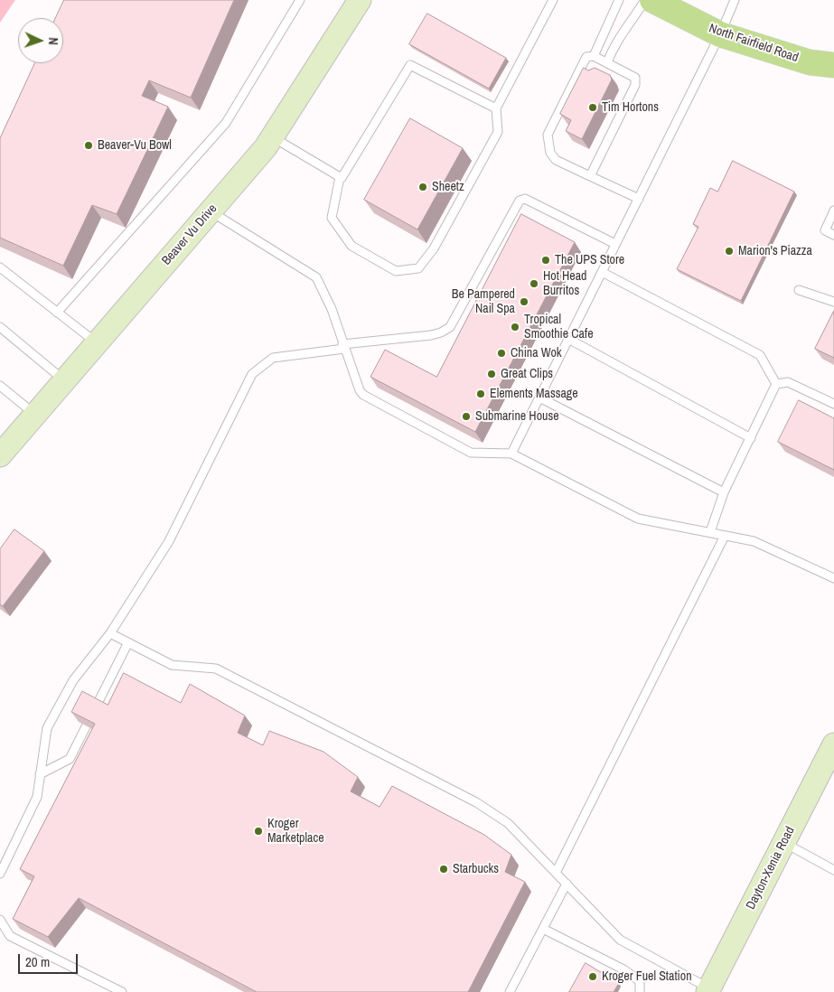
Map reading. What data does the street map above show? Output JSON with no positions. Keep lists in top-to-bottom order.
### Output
{
  "streets": {
    "main road": ["North Fairfield Road"],
    "street": ["Beaver Vu Drive", "Dayton-Xenia Road"]
  },
  "places": [
    "Tim Hortons",
    "Beaver-Vu Bowl",
    "Sheetz",
    "Marion's Piazza",
    "The UPS Store",
    "Hot Head Burritos",
    "Be Pampered Nail Spa",
    "Tropical Smoothie Cafe",
    "China Wok",
    "Great Clips",
    "Elements Massage",
    "Submarine House",
    "Kroger Marketplace",
    "Starbucks",
    "Kroger Fuel Station"
  ],
  "scale_bar": "20 m",
  "north": "right"
}
